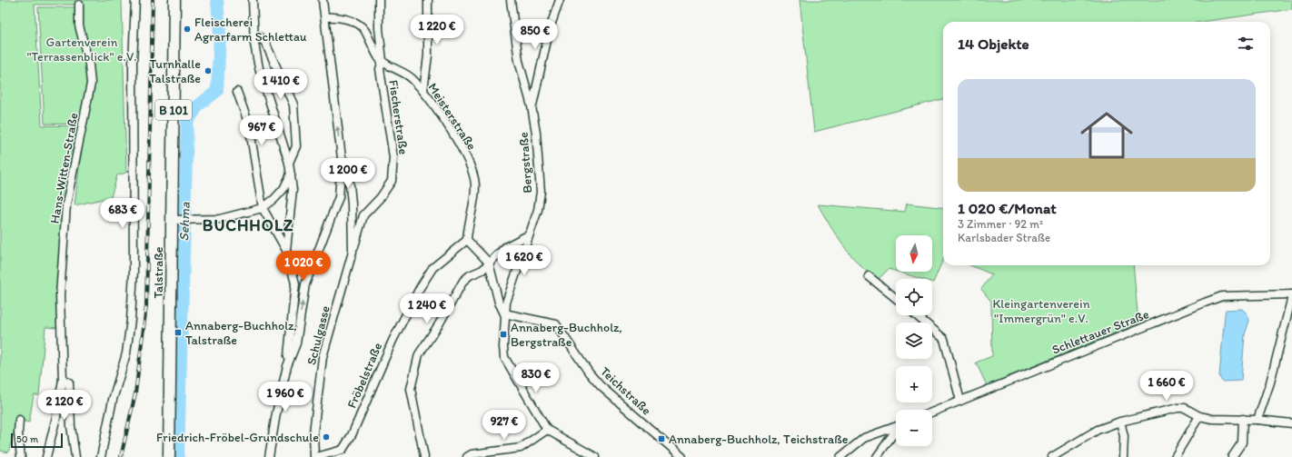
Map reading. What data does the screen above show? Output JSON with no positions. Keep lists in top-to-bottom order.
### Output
{
  "streets": {
    "main road": ["B 101", "Talstraße"],
    "street": [
      "Meisterstraße",
      "Fischerstraße",
      "Bergstraße",
      "Hans-Witten-Straße",
      "Schlettauer Straße",
      "Schulgasse",
      "Fröbelstraße",
      "Teichstraße"
    ]
  },
  "crossings": [
    ["Meisterstraße", "Fischerstraße"],
    ["Meisterstraße", "Fröbelstraße"],
    ["Fischerstraße", "Schulgasse"],
    ["Bergstraße", "Teichstraße"],
    ["Schulgasse", "Fröbelstraße"]
  ],
  "districts": ["BUCHHOLZ"],
  "water": ["Sehma"],
  "parks": ["Gartenverein \"Terrassenblick\" e.V.", "Kleingartenverein \"Immergrün\" e.V."],
  "places": {
    "other": ["Fleischerei Agrarfarm Schlettau", "Turnhalle Talstraße", "Friedrich-Fröbel-Grundschule"],
    "transit": ["Annaberg-Buchholz, Talstraße", "Annaberg-Buchholz, Bergstraße", "Annaberg-Buchholz, Teichstraße"]
  },
  "scale_bar": "50 m",
  "north": "bottom",
  "page": {
    "price": [
      "1 220 €",
      "850 €",
      "1 410 €",
      "967 €",
      "1 200 €",
      "683 €",
      "1 620 €",
      "1 020 €",
      "1 240 €",
      "830 €",
      "1 660 €",
      "1 960 €",
      "2 120 €",
      "927 €"
    ],
    "heading": "14 Objekte",
    "list": [
      {
        "name": "1 020 €/Monat",
        "note": "3 Zimmer · 92 m² · Karlsbader Straße"
      }
    ],
    "map_buttons": ["+", "−"],
    "scale": "50 m"
  }
}
